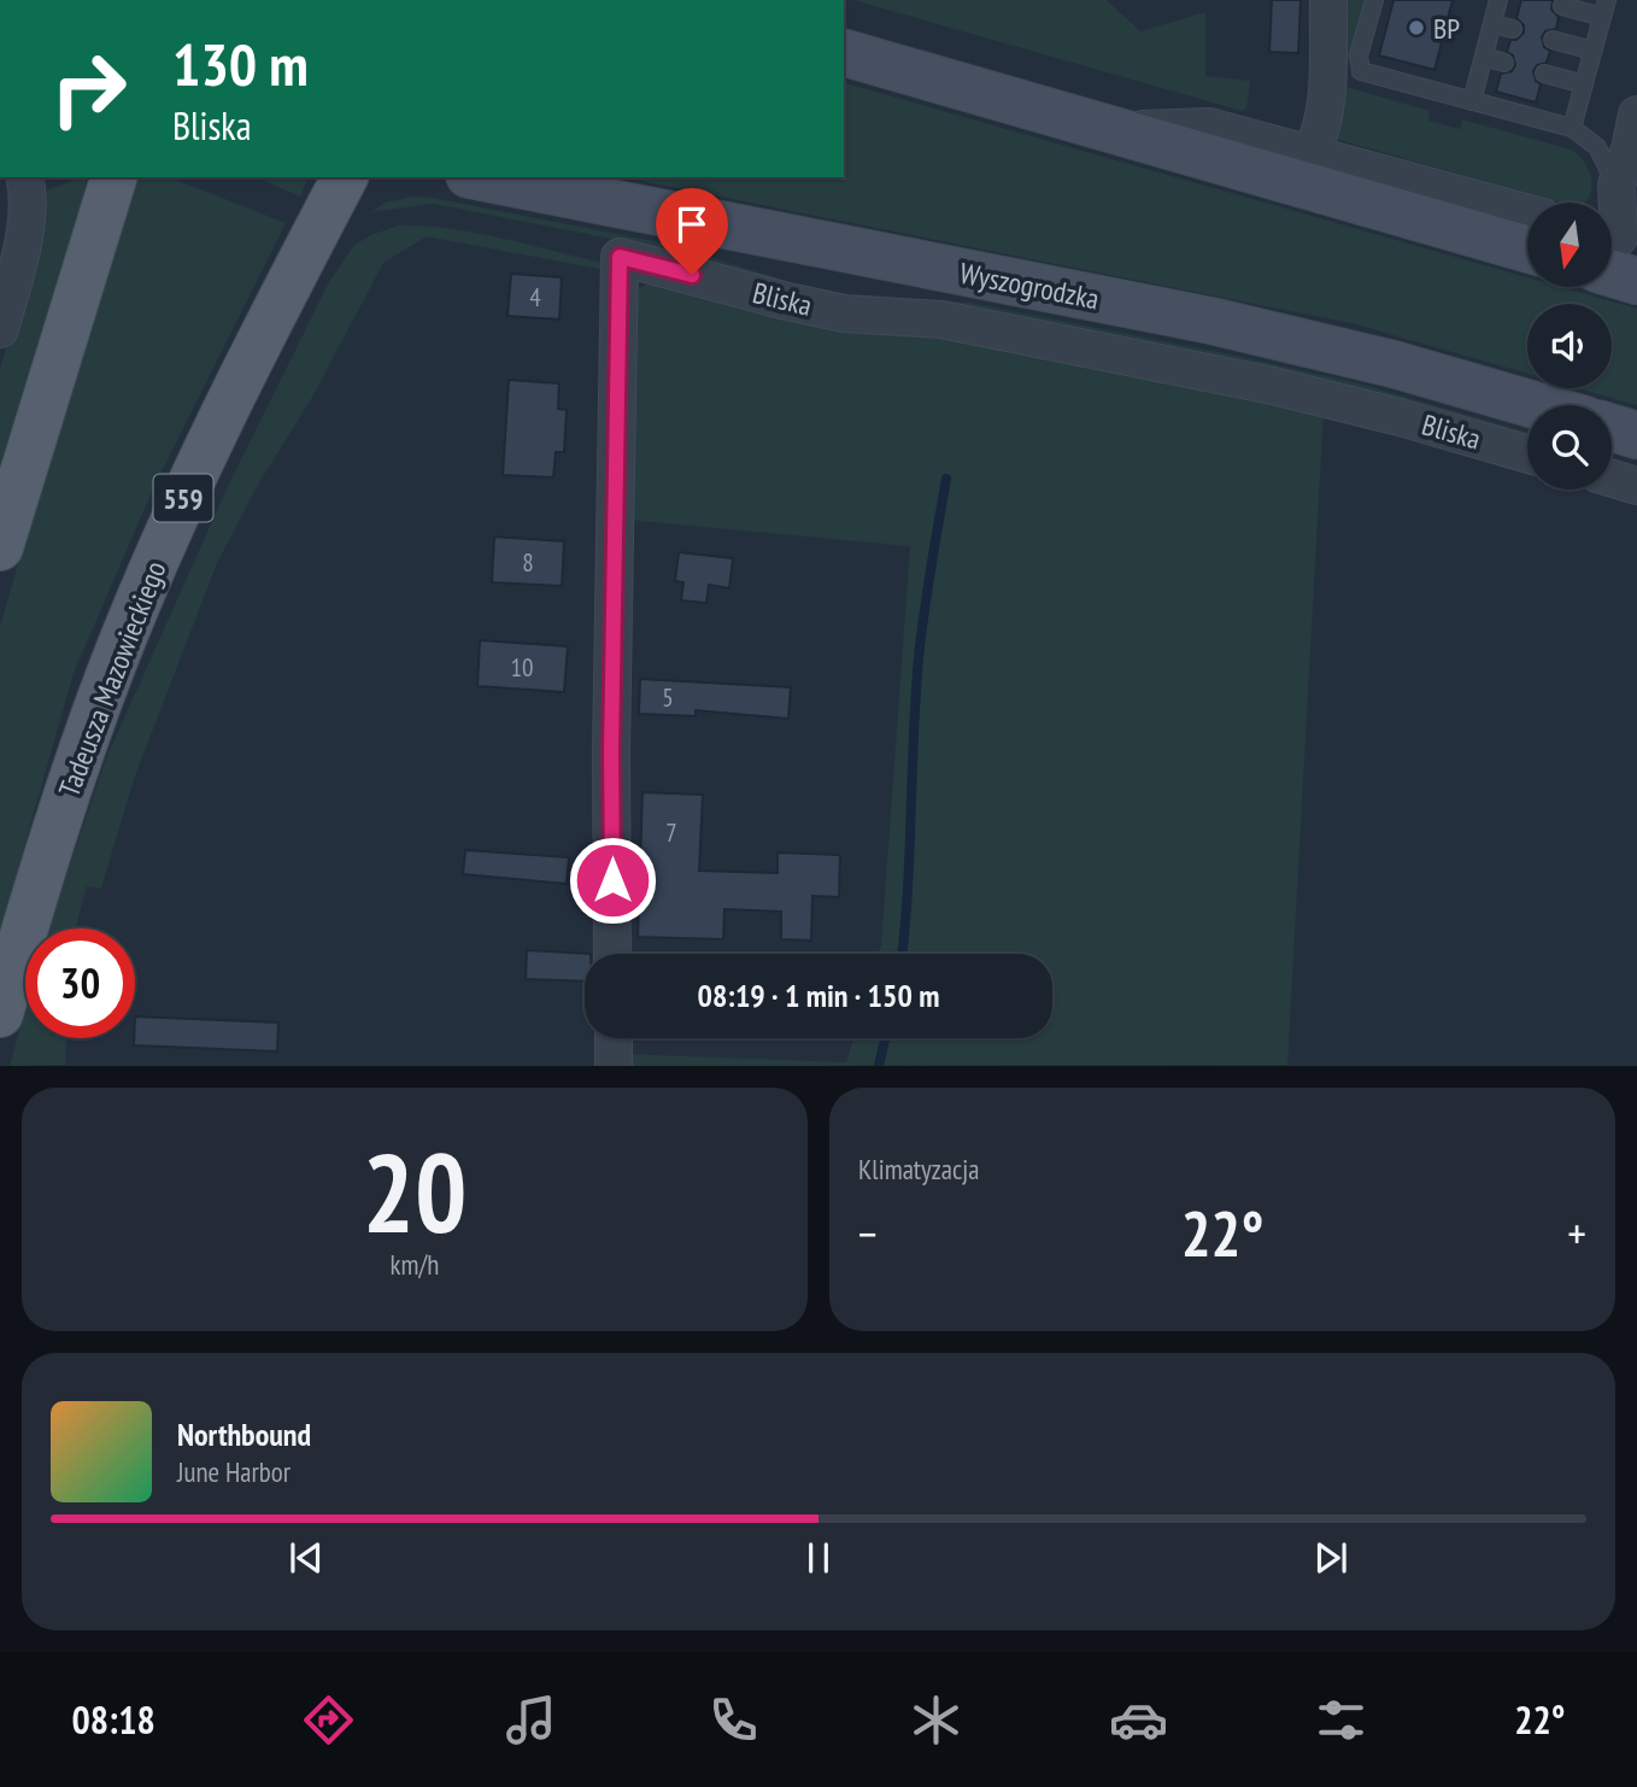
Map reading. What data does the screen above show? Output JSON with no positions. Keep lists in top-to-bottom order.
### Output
{
  "streets": {
    "main road": ["Wyszogrodzka", "559", "Tadeusza Mazowieckiego"],
    "street": ["Bliska"]
  },
  "places": ["BP"],
  "house_numbers": [
    "4",
    "8",
    "10",
    "5",
    "7"
  ],
  "north": "bottom",
  "page": {
    "turn": ["130 m", "Bliska"],
    "limit": "30",
    "trip": "08:19 · 1 min · 150 m",
    "tile": [
      ["20", "km/h"],
      "Klimatyzacja"
    ],
    "heat": ["−", "22°", "+"],
    "song": ["Northbound", "June Harbor"],
    "tabs": ["08:18", "22°"]
  }
}
